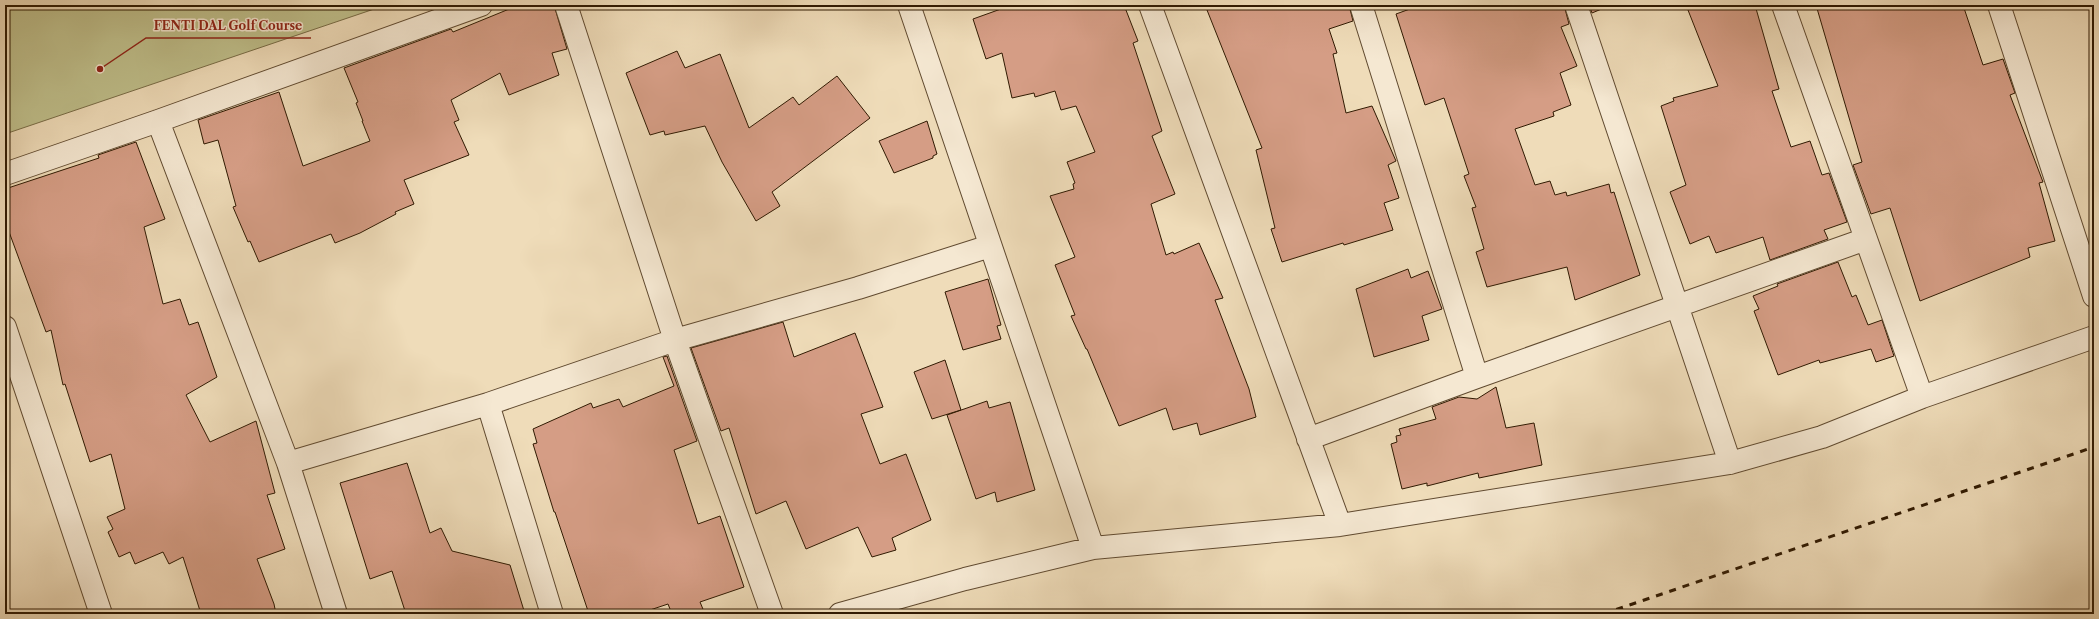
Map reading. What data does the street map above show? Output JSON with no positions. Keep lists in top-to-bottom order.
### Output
{
  "places": ["FENTI DAL Golf Course"]
}
